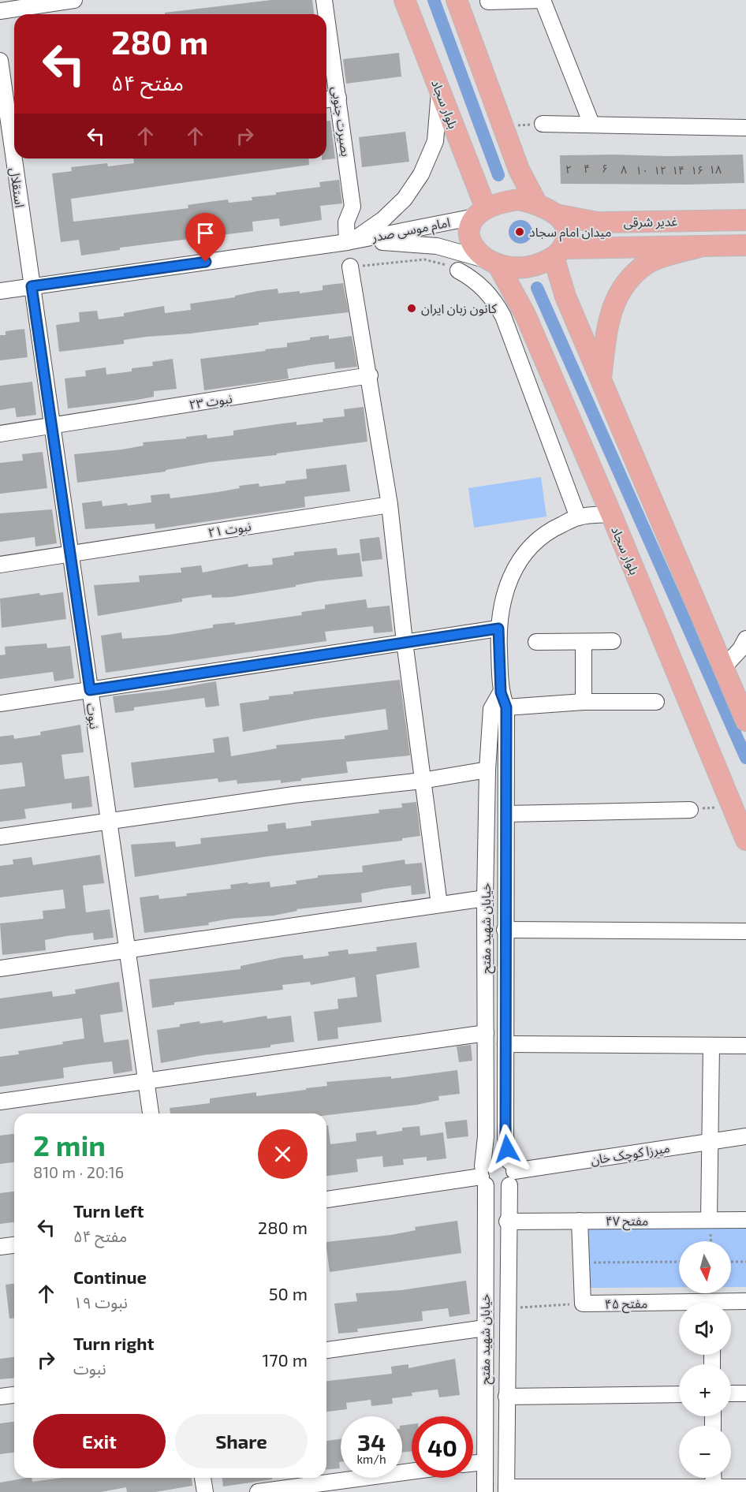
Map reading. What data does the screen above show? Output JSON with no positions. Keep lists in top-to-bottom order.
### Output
{
  "streets": {
    "main road": ["بلوار سجاد", "غدیر شرقی"],
    "street": [
      "بصیرت جنوبی",
      "استقلال",
      "امام موسی صدر",
      "نبوت ۲۳",
      "نبوت ۲۱",
      "نبوت",
      "خیابان شهید مفتح",
      "میرزا کوچک خان",
      "مفتح ۴۷",
      "مفتح ۴۵"
    ]
  },
  "crossings": [
    ["بلوار سجاد", "غدیر شرقی"],
    ["بلوار سجاد", "امام موسی صدر"],
    ["بلوار سجاد", "خیابان شهید مفتح"],
    ["بصیرت جنوبی", "امام موسی صدر"],
    ["استقلال", "نبوت"],
    ["غدیر شرقی", "امام موسی صدر"],
    ["نبوت ۲۳", "نبوت"],
    ["نبوت ۲۱", "نبوت"],
    ["خیابان شهید مفتح", "میرزا کوچک خان"],
    ["خیابان شهید مفتح", "مفتح ۴۷"]
  ],
  "places": ["میدان امام سجاد", "کانون زبان ایران"],
  "house_numbers": [
    "۴",
    "۶",
    "۲",
    "۸",
    "۱۸",
    "۱۰",
    "۱۲",
    "۱۴",
    "۱۶"
  ],
  "north": "bottom",
  "page": {
    "turn": ["280 m", "مفتح ۵۴"],
    "heading": ["2 min", "810 m · 20:16"],
    "list": [
      {
        "name": "Turn left",
        "note": "مفتح ۵۴",
        "value": "280 m"
      },
      {
        "name": "Continue",
        "note": "نبوت ۱۹",
        "value": "50 m"
      },
      {
        "name": "Turn right",
        "note": "نبوت",
        "value": "170 m"
      }
    ],
    "map_buttons": ["+", "−"],
    "buttons": ["Exit", "Share"],
    "speed": "34 km/h",
    "limit": "40"
  }
}
